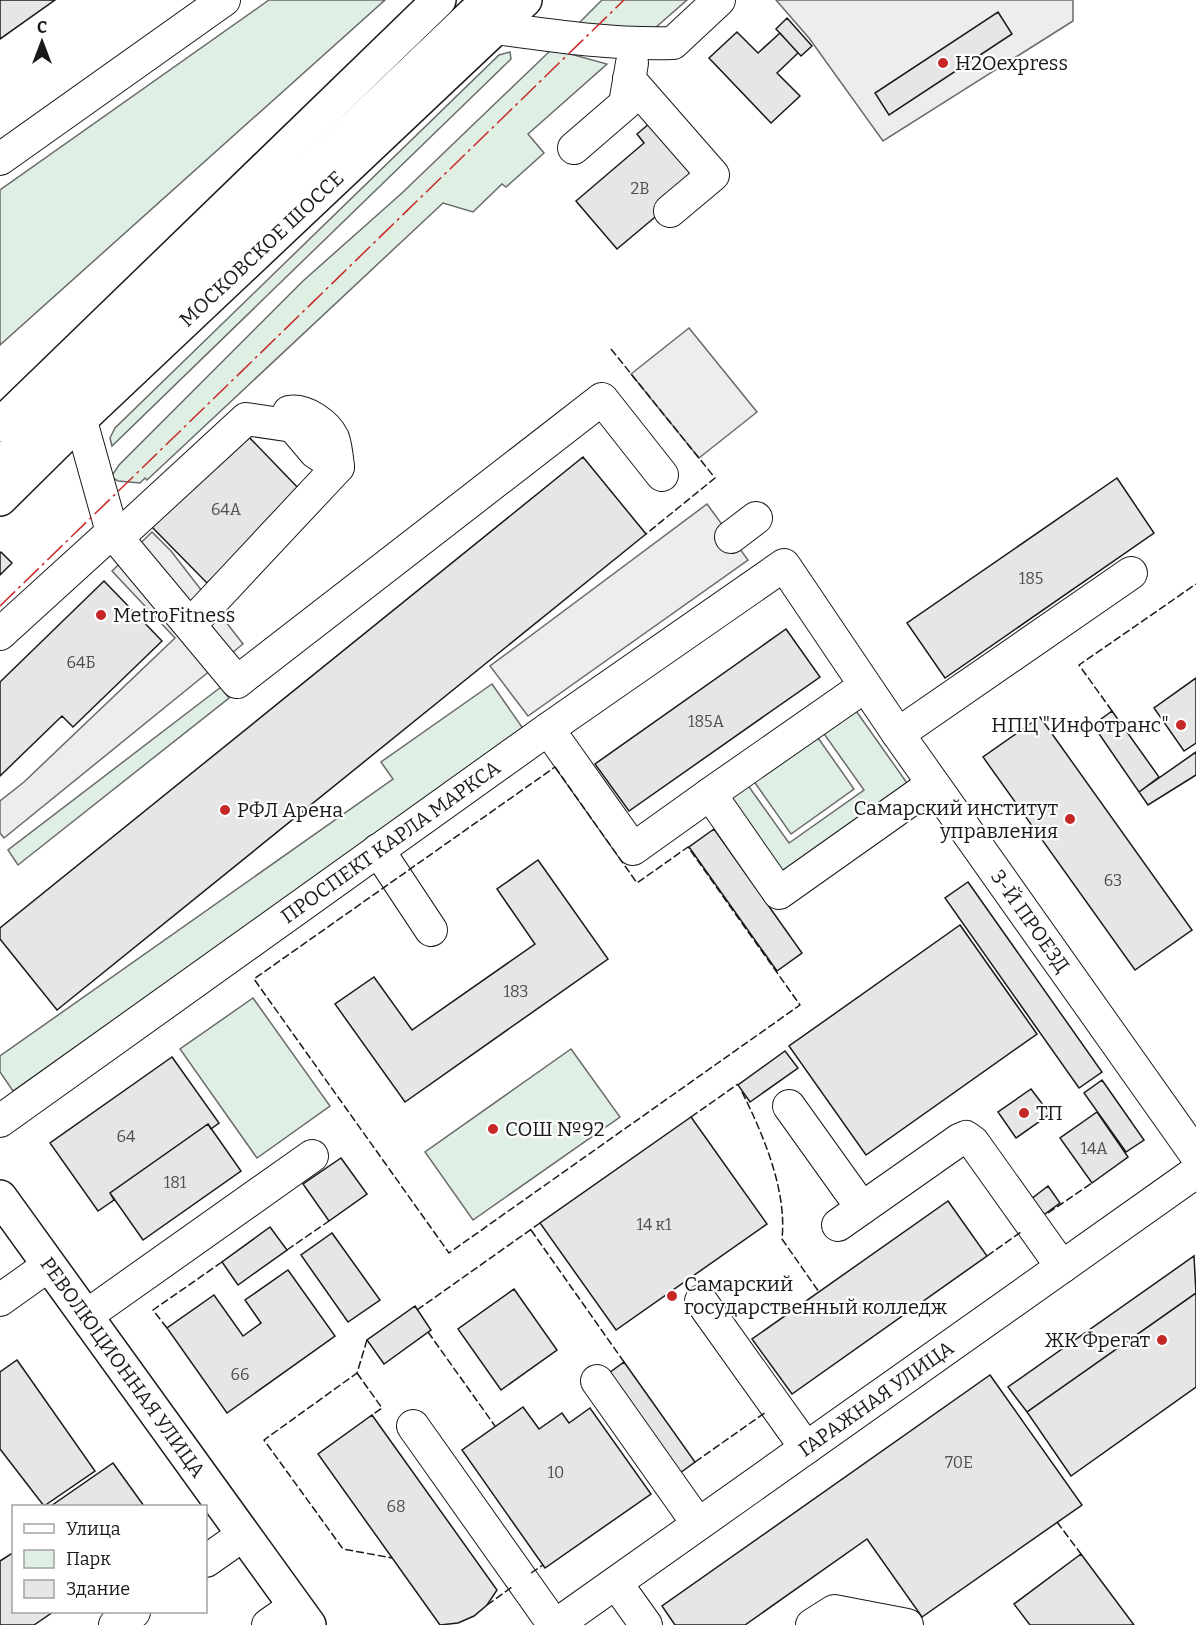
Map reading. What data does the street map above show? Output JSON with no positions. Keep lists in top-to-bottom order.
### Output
{
  "streets": {
    "main road": ["МОСКОВСКОЕ ШОССЕ", "РЕВОЛЮЦИОННАЯ УЛИЦА"],
    "street": ["ПРОСПЕКТ КАРЛА МАРКСА", "3-Й ПРОЕЗД", "ГАРАЖНАЯ УЛИЦА"]
  },
  "crossings": [
    ["ПРОСПЕКТ КАРЛА МАРКСА", "3-Й ПРОЕЗД"]
  ],
  "places": [
    "H2Oexpress",
    "MetroFitness",
    "НПЦ \"Инфотранс\"",
    "РФЛ Арена",
    "Самарский институт управления",
    "ТП",
    "СОШ №92",
    "Самарский государственный колледж",
    "ЖК Фрегат"
  ],
  "house_numbers": [
    "2В",
    "64А",
    "185",
    "64Б",
    "185А",
    "63",
    "183",
    "64",
    "14А",
    "181",
    "14 к1",
    "66",
    "70Е",
    "10",
    "68"
  ],
  "legend": ["Улица", "Парк", "Здание"],
  "north": "top"
}
